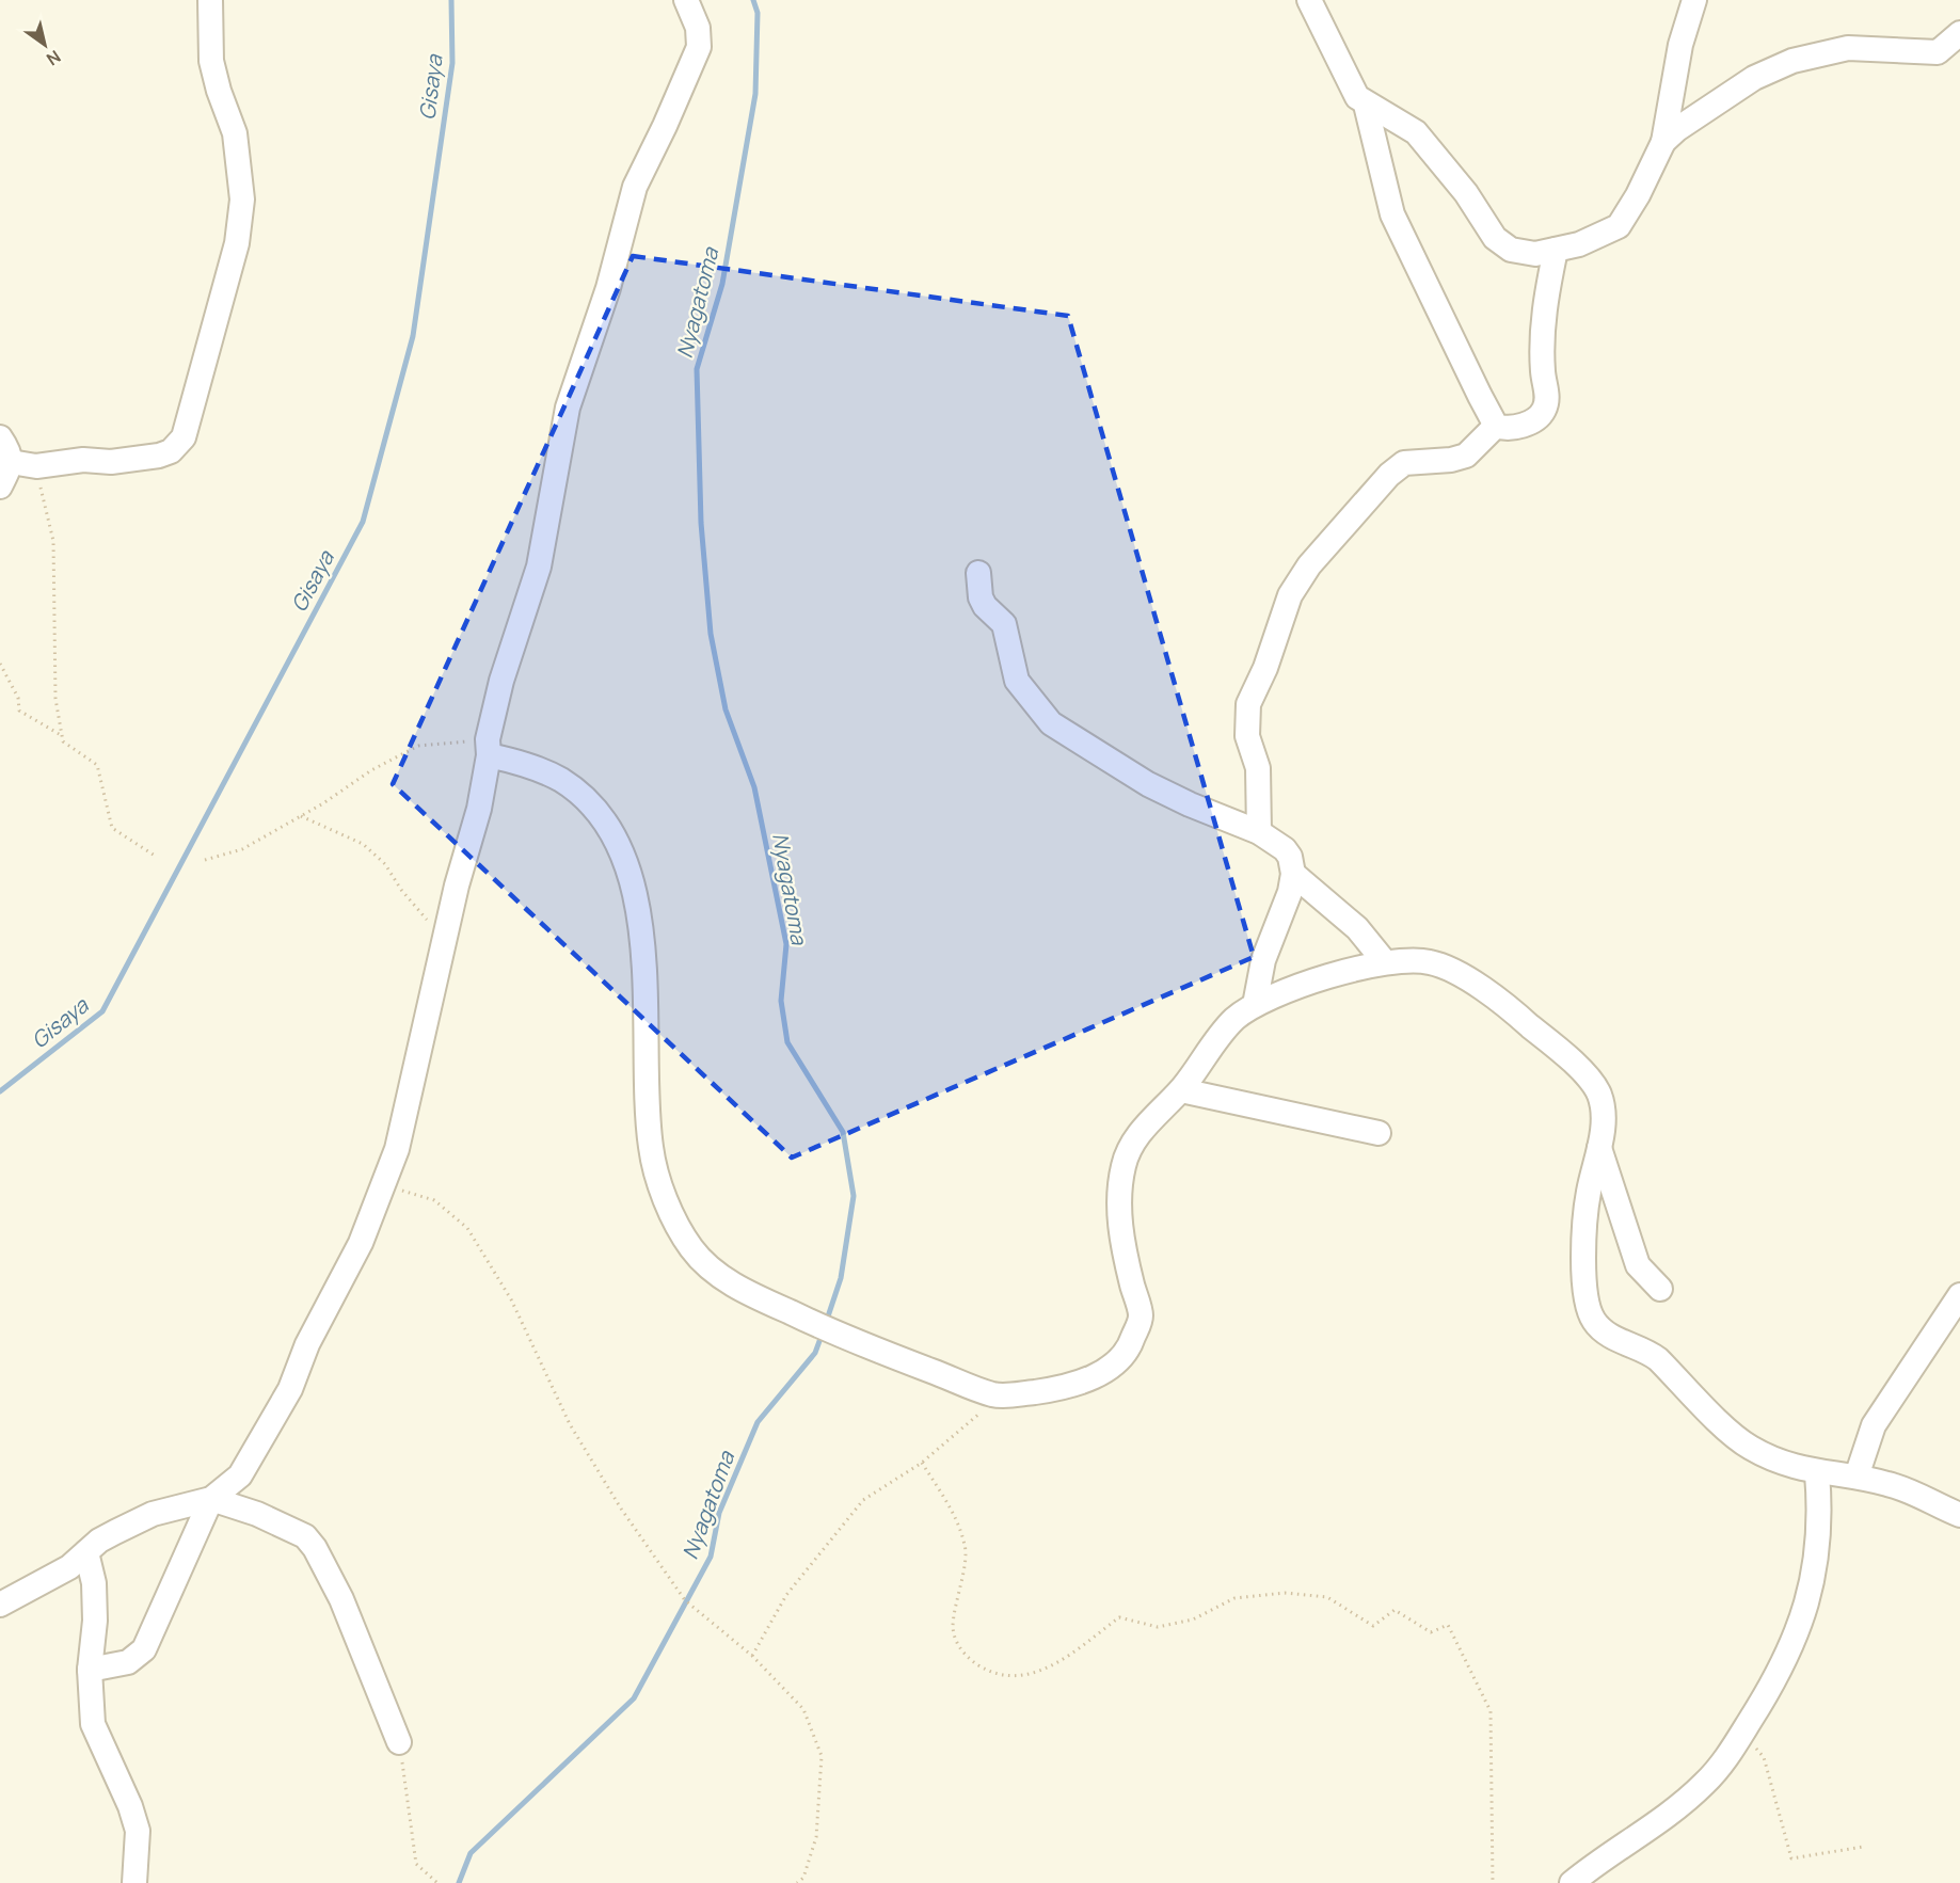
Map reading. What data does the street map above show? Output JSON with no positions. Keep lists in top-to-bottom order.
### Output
{
  "water": ["Gisaya", "Nyagatoma"],
  "north": "bottom right"
}
